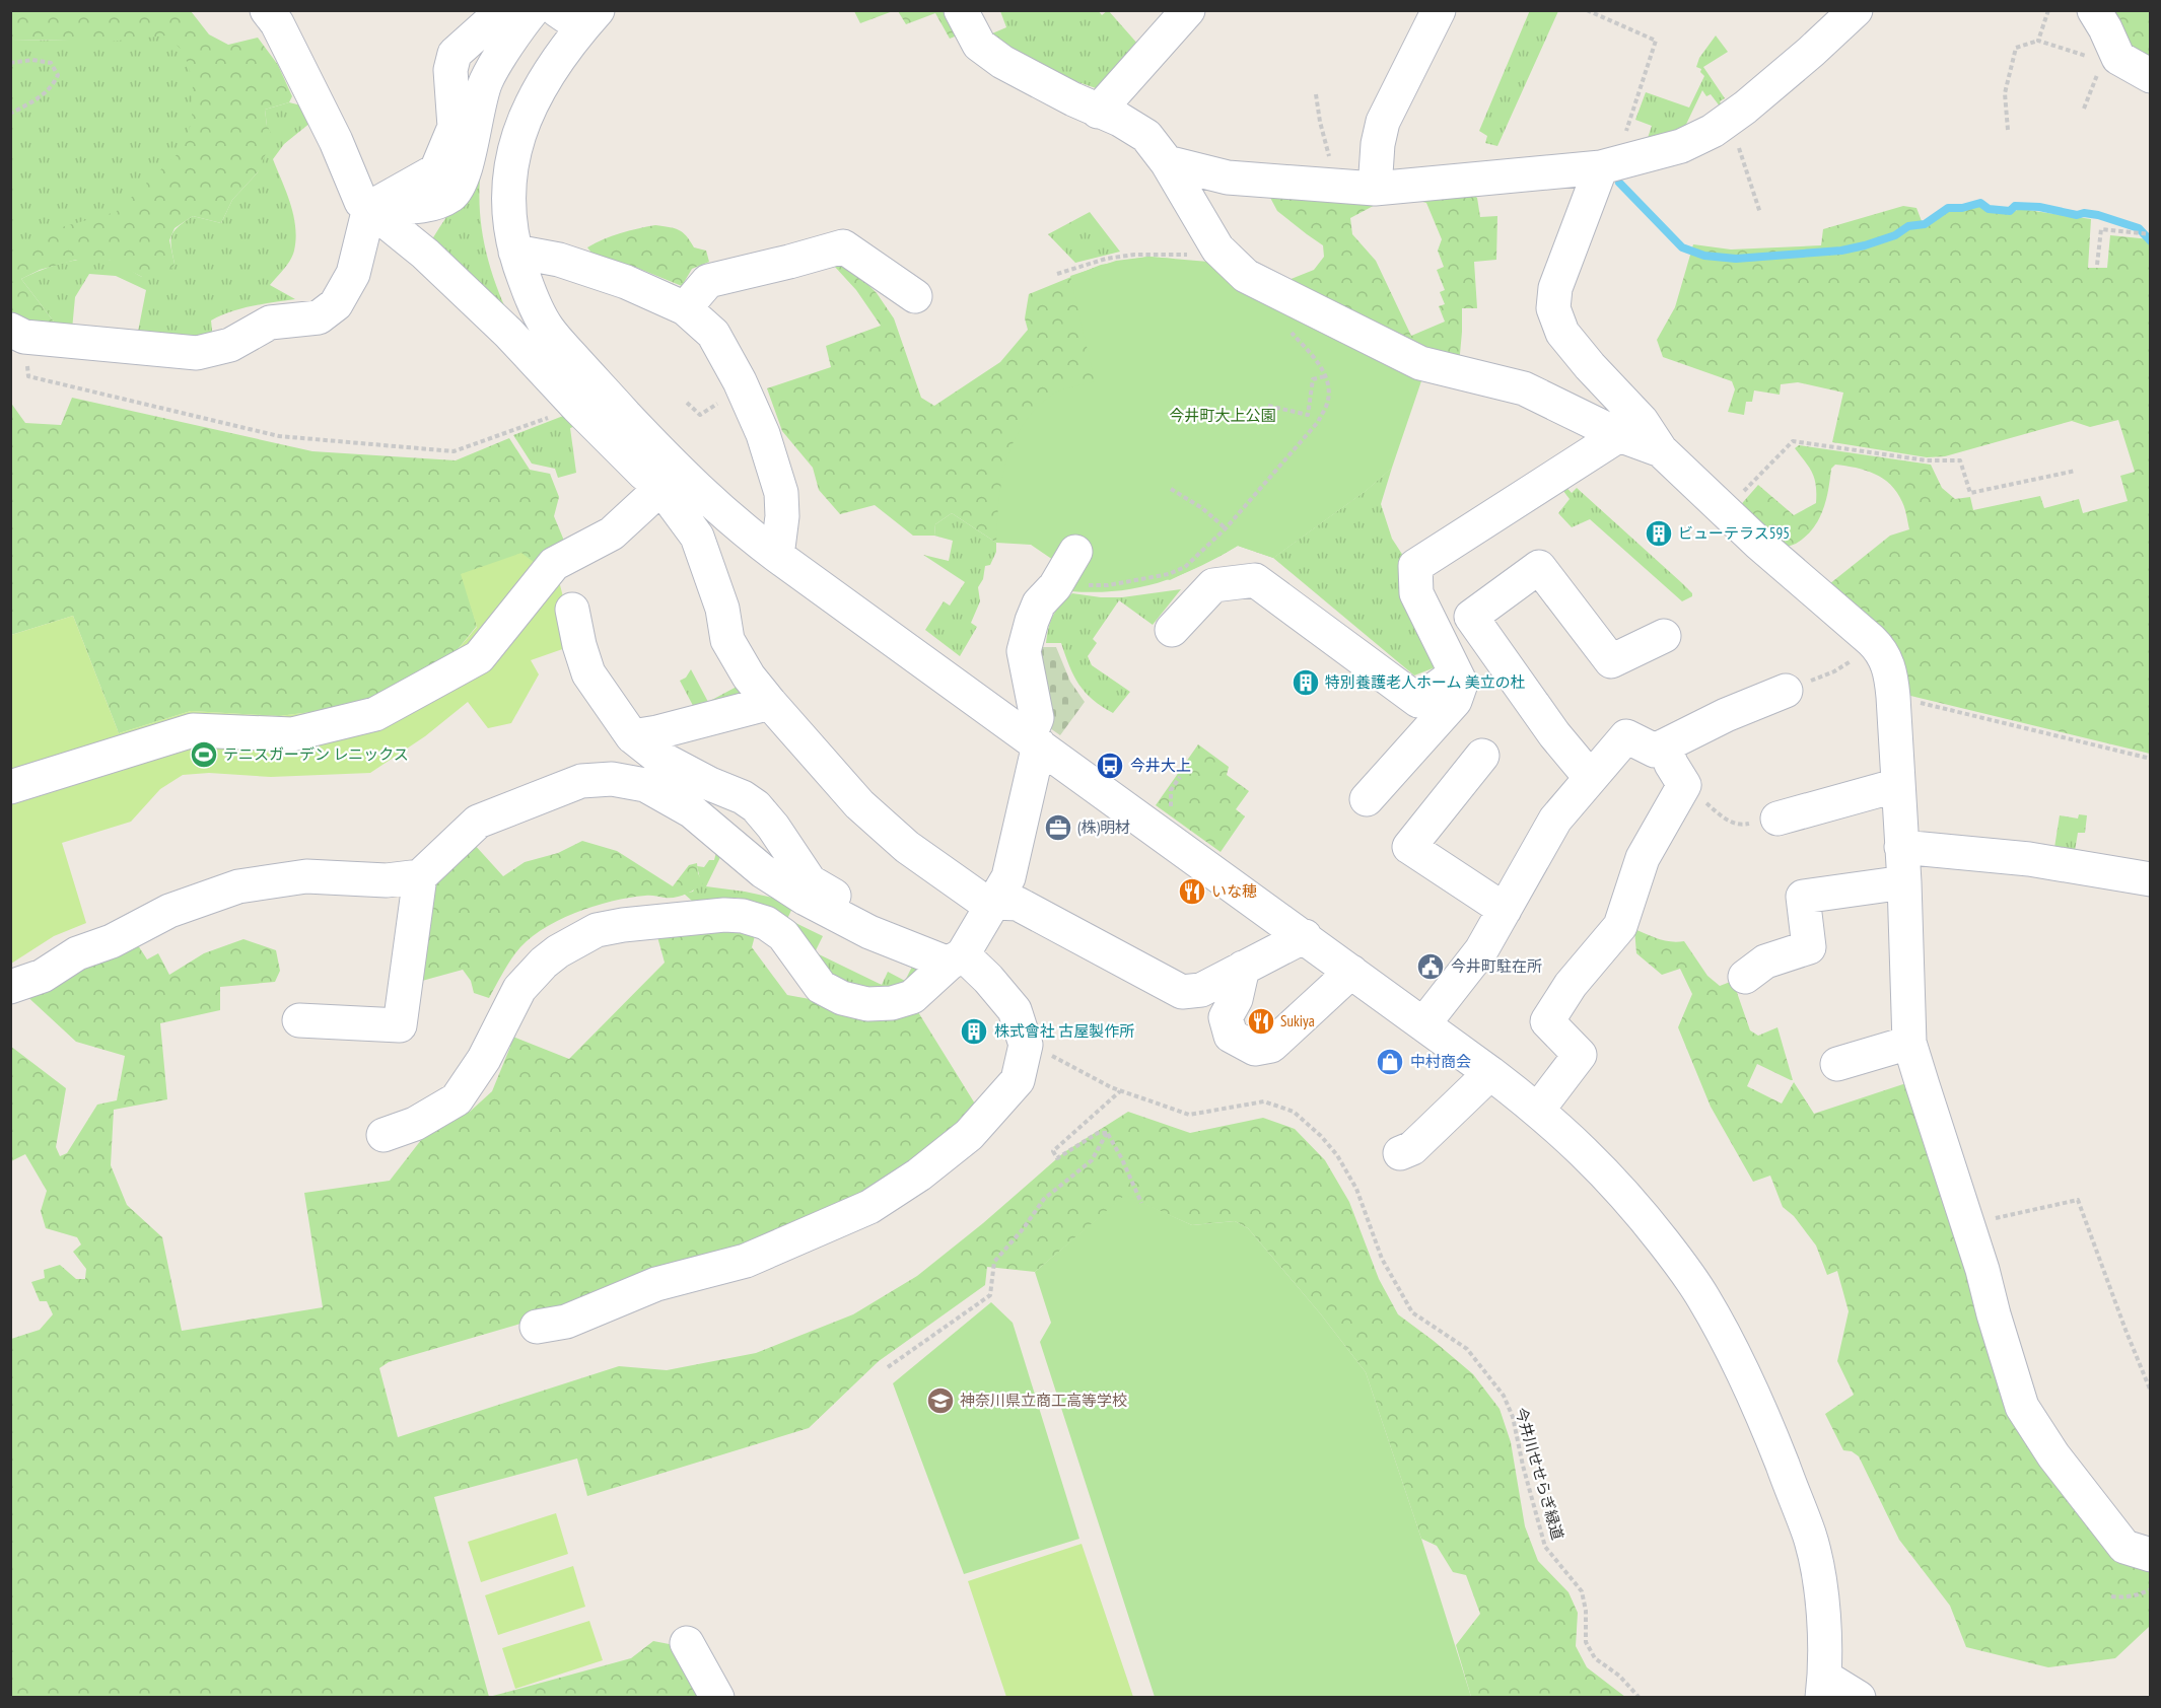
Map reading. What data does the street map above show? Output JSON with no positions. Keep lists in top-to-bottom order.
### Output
{
  "streets": {
    "path": ["今井川せせらぎ緑道"]
  },
  "parks": ["今井町大上公園"],
  "places": {
    "building": ["ビューテラス595", "特別養護老人ホーム 美立の杜", "株式會社 古屋製作所"],
    "sports": ["テニスガーデン レニックス"],
    "bus stop": ["今井大上"],
    "office": ["(株)明材"],
    "restaurant": ["いな穂", "Sukiya"],
    "public building": ["今井町駐在所"],
    "shop": ["中村商会"],
    "school or university": ["神奈川県立商工高等学校"]
  }
}
